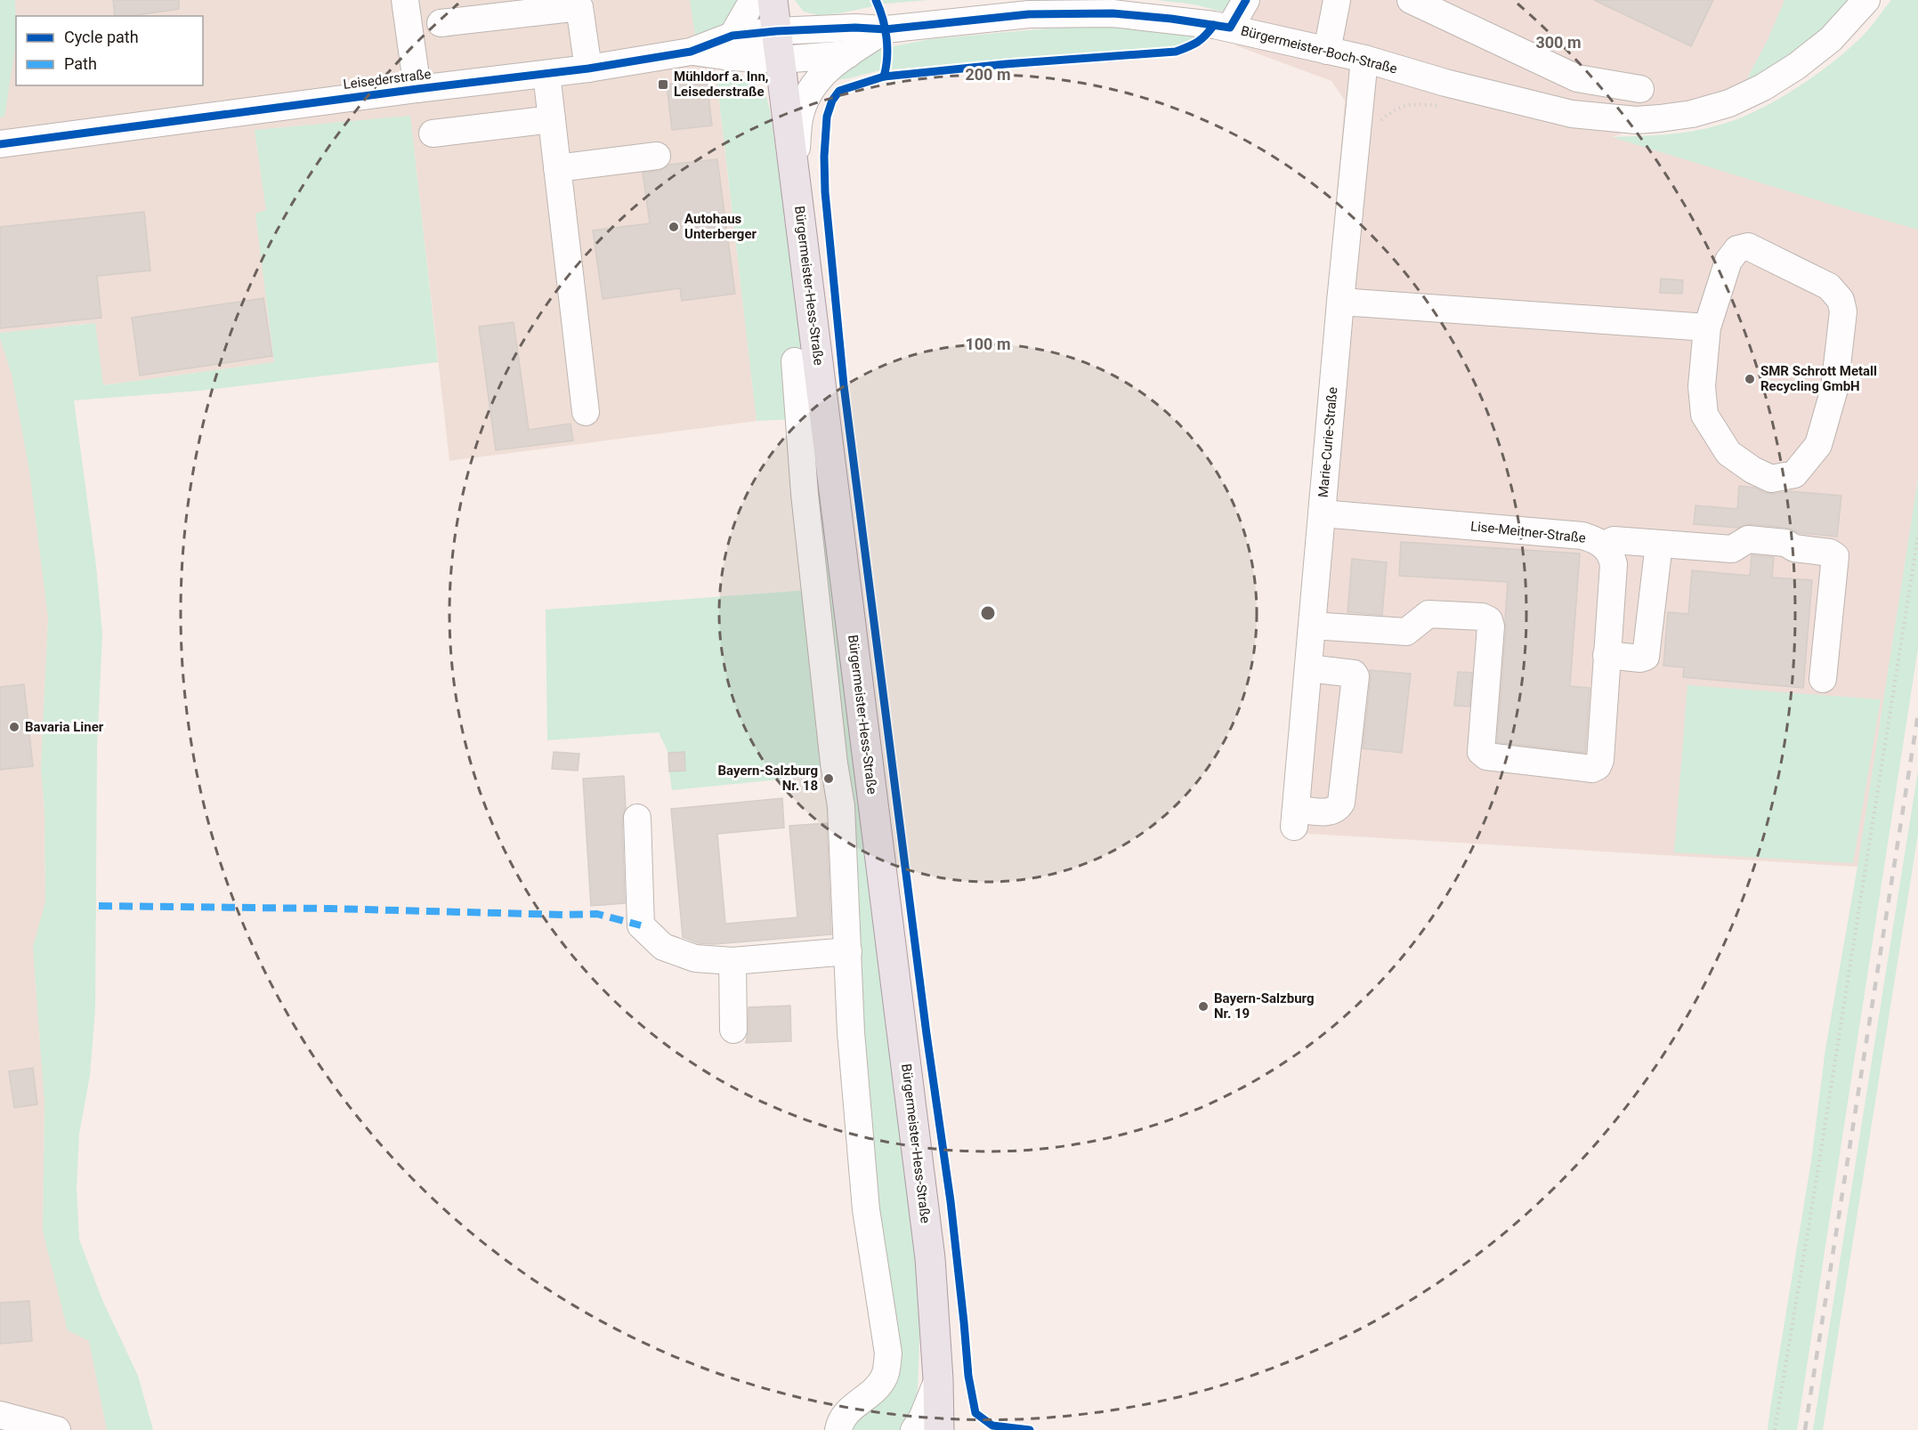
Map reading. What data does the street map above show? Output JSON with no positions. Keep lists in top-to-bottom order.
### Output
{
  "streets": {
    "main road": ["Bürgermeister-Hess-Straße"],
    "street": [
      "Bürgermeister-Boch-Straße",
      "Leisederstraße",
      "Marie-Curie-Straße",
      "Lise-Meitner-Straße"
    ]
  },
  "crossings": [
    ["Bürgermeister-Boch-Straße", "Leisederstraße"],
    ["Bürgermeister-Boch-Straße", "Bürgermeister-Hess-Straße"],
    ["Bürgermeister-Boch-Straße", "Marie-Curie-Straße"],
    ["Leisederstraße", "Bürgermeister-Hess-Straße"],
    ["Marie-Curie-Straße", "Lise-Meitner-Straße"]
  ],
  "places": {
    "transit": ["Mühldorf a. Inn, Leisederstraße"],
    "other": [
      "Autohaus Unterberger",
      "SMR Schrott Metall Recycling GmbH",
      "Bavaria Liner",
      "Bayern-Salzburg Nr. 18",
      "Bayern-Salzburg Nr. 19"
    ]
  },
  "legend": ["Cycle path", "Path"],
  "rings": ["300 m", "200 m", "100 m"]
}
